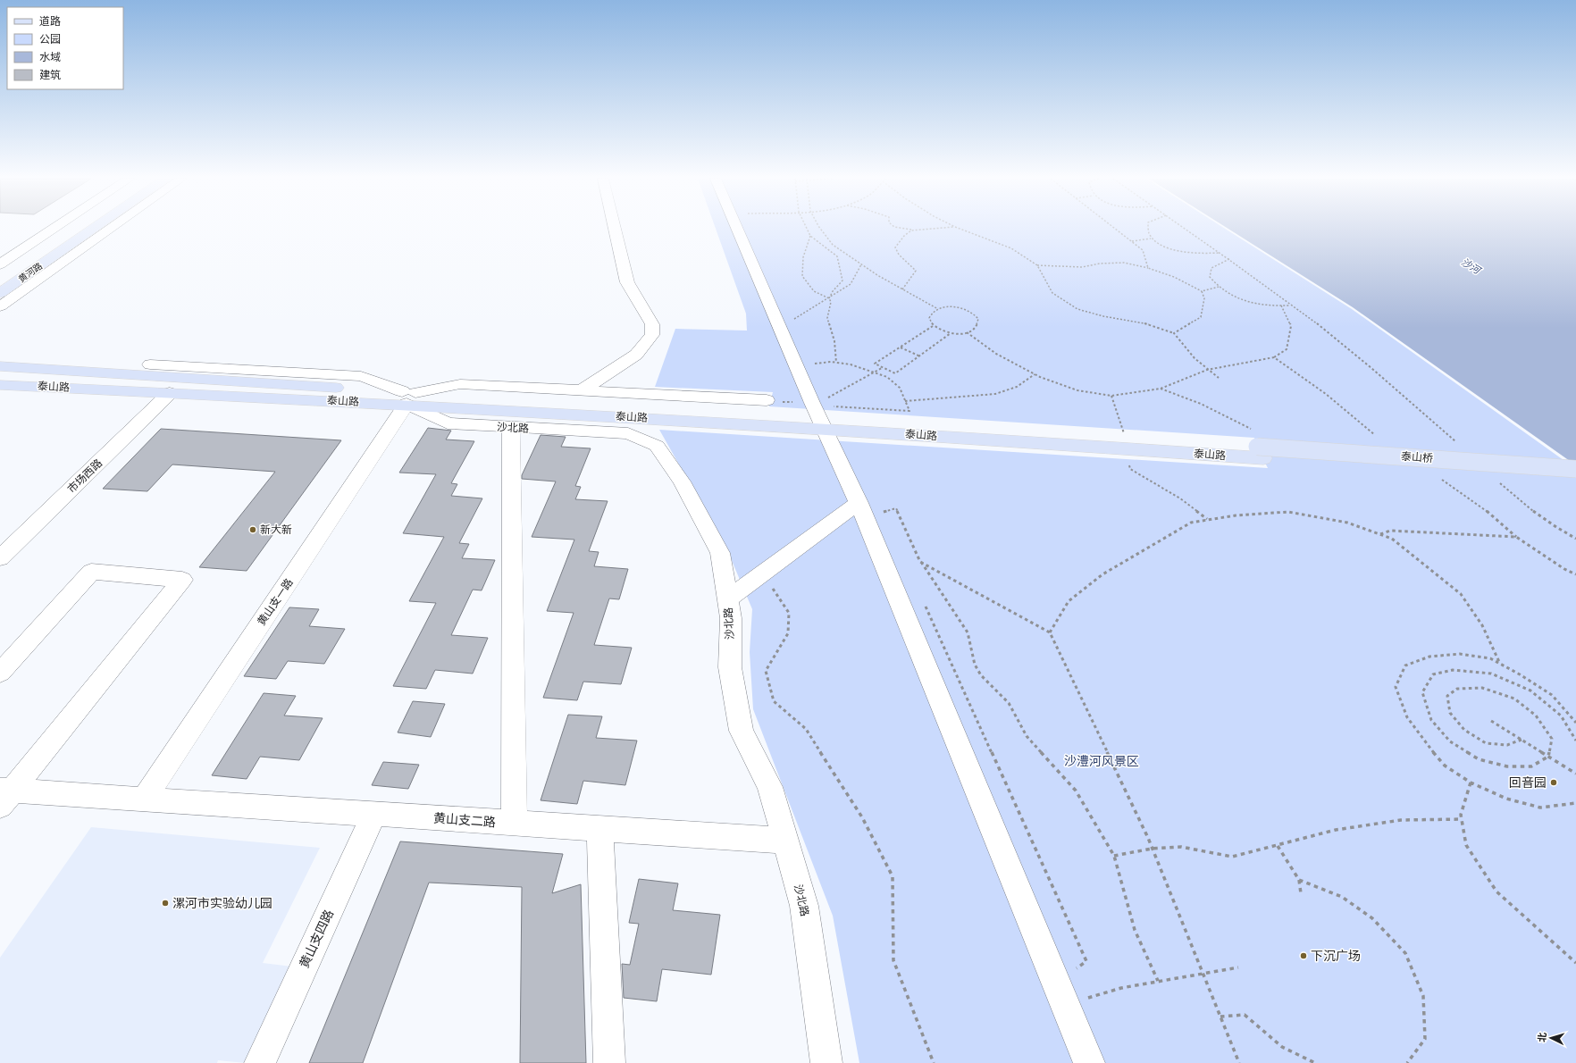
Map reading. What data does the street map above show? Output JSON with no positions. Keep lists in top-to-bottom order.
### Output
{
  "streets": {
    "main road": ["黄河路", "泰山路", "泰山桥"],
    "street": [
      "沙北路",
      "市场西路",
      "黄山支一路",
      "黄山支二路",
      "黄山支四路"
    ]
  },
  "crossings": [
    ["泰山路", "沙北路"],
    ["泰山路", "泰山桥"],
    ["泰山路", "市场西路"],
    ["泰山路", "黄山支一路"],
    ["沙北路", "黄山支一路"],
    ["沙北路", "黄山支二路"],
    ["黄山支一路", "黄山支二路"],
    ["黄山支二路", "黄山支四路"]
  ],
  "water": ["沙河"],
  "parks": ["沙澧河风景区"],
  "places": [
    "新大新",
    "回音园",
    "漯河市实验幼儿园",
    "下沉广场"
  ],
  "legend": [
    "道路",
    "公园",
    "水域",
    "建筑"
  ],
  "north": "left"
}
